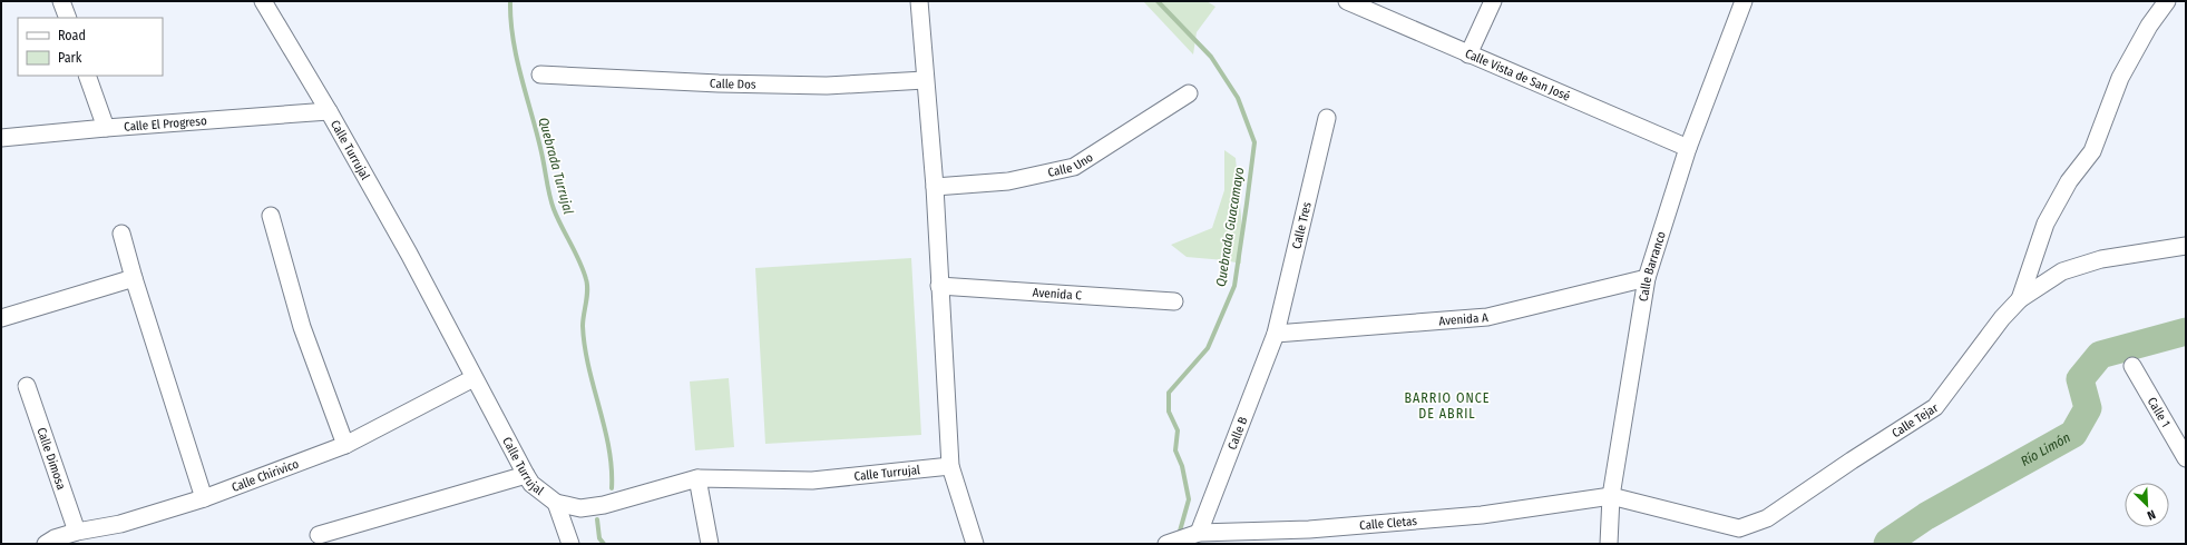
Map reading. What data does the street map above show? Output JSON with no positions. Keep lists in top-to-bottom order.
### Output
{
  "streets": {
    "street": [
      "Calle Vista de San José",
      "Calle Dos",
      "Calle El Progreso",
      "Calle Turrujal",
      "Calle Uno",
      "Calle Tres",
      "Calle Barranco",
      "Avenida C",
      "Avenida A",
      "Calle 1",
      "Calle Tejar",
      "Calle B",
      "Calle Dimosa",
      "Calle Chirivico",
      "Calle Cletas"
    ]
  },
  "crossings": [
    ["Calle Vista de San José", "Calle Barranco"],
    ["Calle El Progreso", "Calle Turrujal"],
    ["Calle Turrujal", "Calle Chirivico"],
    ["Calle Tres", "Avenida A"],
    ["Calle Tres", "Calle B"],
    ["Calle Barranco", "Avenida A"],
    ["Calle Barranco", "Calle Tejar"],
    ["Calle Barranco", "Calle Cletas"],
    ["Avenida A", "Calle B"],
    ["Calle Tejar", "Calle Cletas"],
    ["Calle B", "Calle Cletas"],
    ["Calle Dimosa", "Calle Chirivico"]
  ],
  "districts": ["BARRIO ONCE DE ABRIL"],
  "water": ["Quebrada Turrujal", "Quebrada Guacamayo", "Río Limón"],
  "legend": ["Road", "Park"],
  "north": "bottom right"
}
